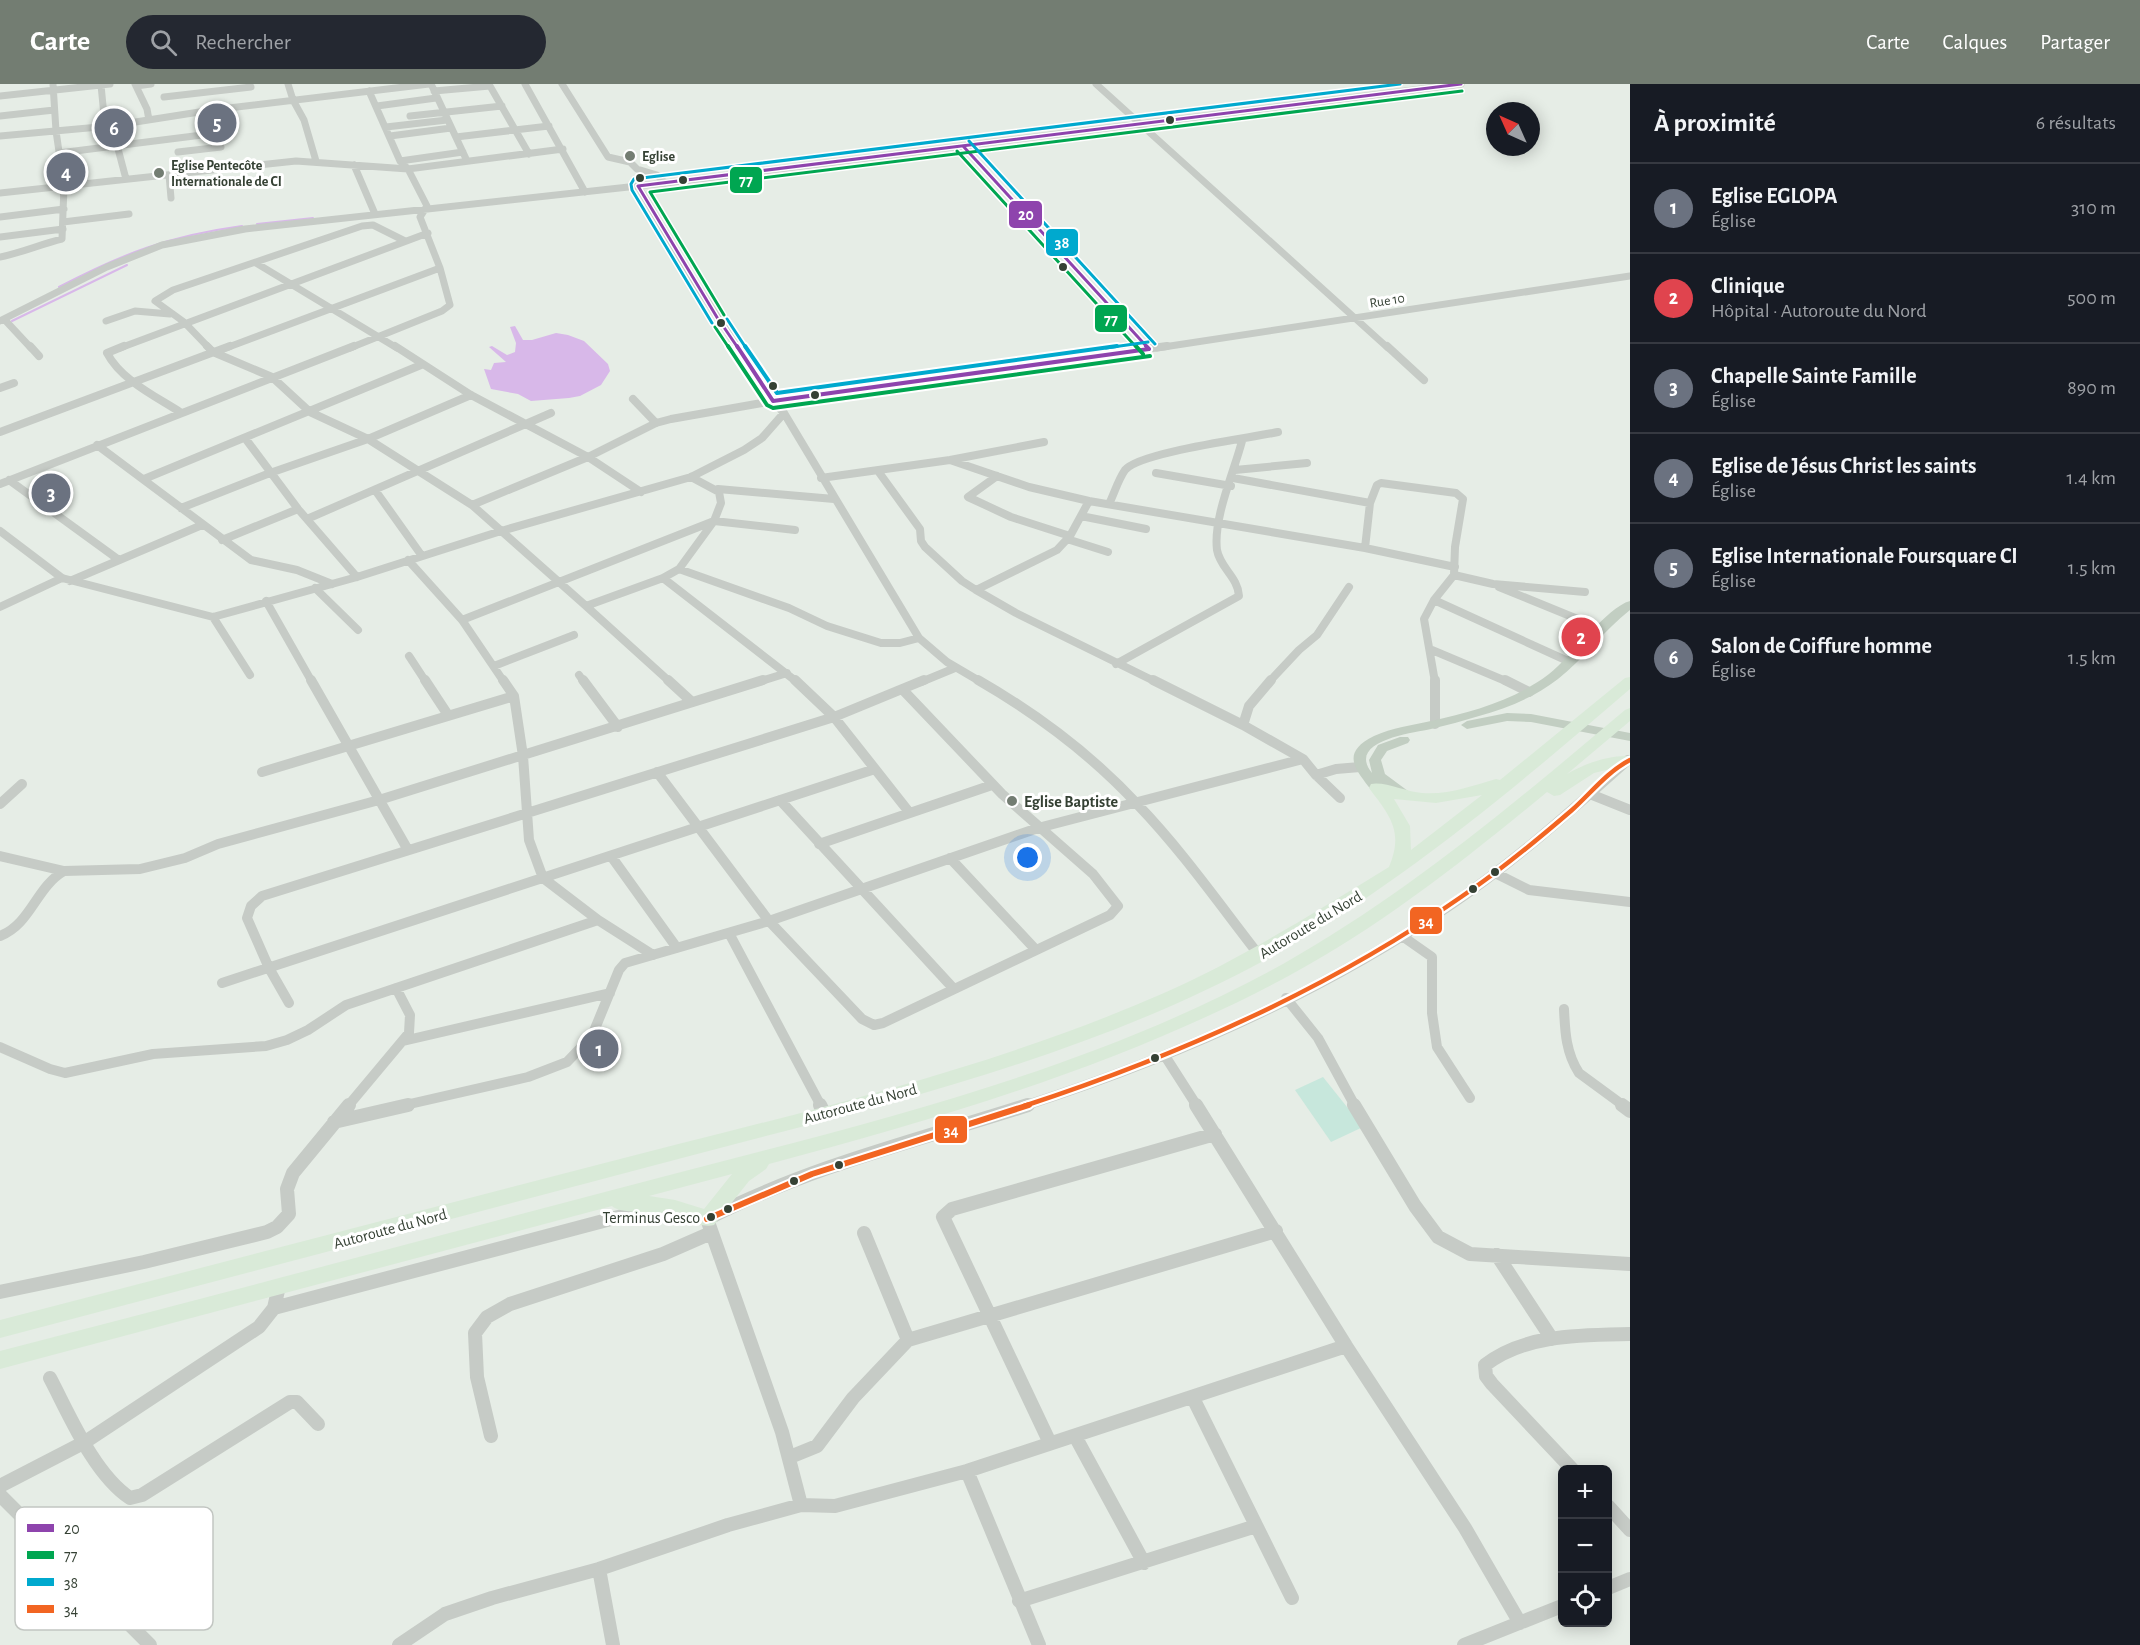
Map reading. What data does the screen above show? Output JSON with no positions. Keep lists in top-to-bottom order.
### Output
{
  "streets": {
    "highway": ["Autoroute du Nord"],
    "street": ["Rue 10"]
  },
  "places": [
    "Eglise",
    "Eglise Pentecôte Internationale de CI",
    "Eglise Baptiste",
    "Terminus Gesco"
  ],
  "lines": [
    "transit line 20",
    "transit line 38",
    "transit line 77",
    "transit line 34"
  ],
  "legend": [
    "20",
    "77",
    "38",
    "34"
  ],
  "north": "top left",
  "page": {
    "header": "Carte",
    "search": "Rechercher",
    "nav": ["Carte", "Calques", "Partager"],
    "heading": ["À proximité", "6 résultats"],
    "pins": [
      "5",
      "6",
      "4",
      "3",
      "2",
      "1"
    ],
    "list": [
      {
        "mark": "1",
        "name": "Eglise EGLOPA",
        "note": "Église",
        "value": "310 m"
      },
      {
        "mark": "2",
        "name": "Clinique",
        "note": "Hôpital · Autoroute du Nord",
        "value": "500 m"
      },
      {
        "mark": "3",
        "name": "Chapelle Sainte Famille",
        "note": "Église",
        "value": "890 m"
      },
      {
        "mark": "4",
        "name": "Eglise de Jésus Christ les saints",
        "note": "Église",
        "value": "1.4 km"
      },
      {
        "mark": "5",
        "name": "Eglise Internationale Foursquare CI",
        "note": "Église",
        "value": "1.5 km"
      },
      {
        "mark": "6",
        "name": "Salon de Coiffure homme",
        "note": "Église",
        "value": "1.5 km"
      }
    ],
    "map_buttons": ["+", "−"]
  }
}
